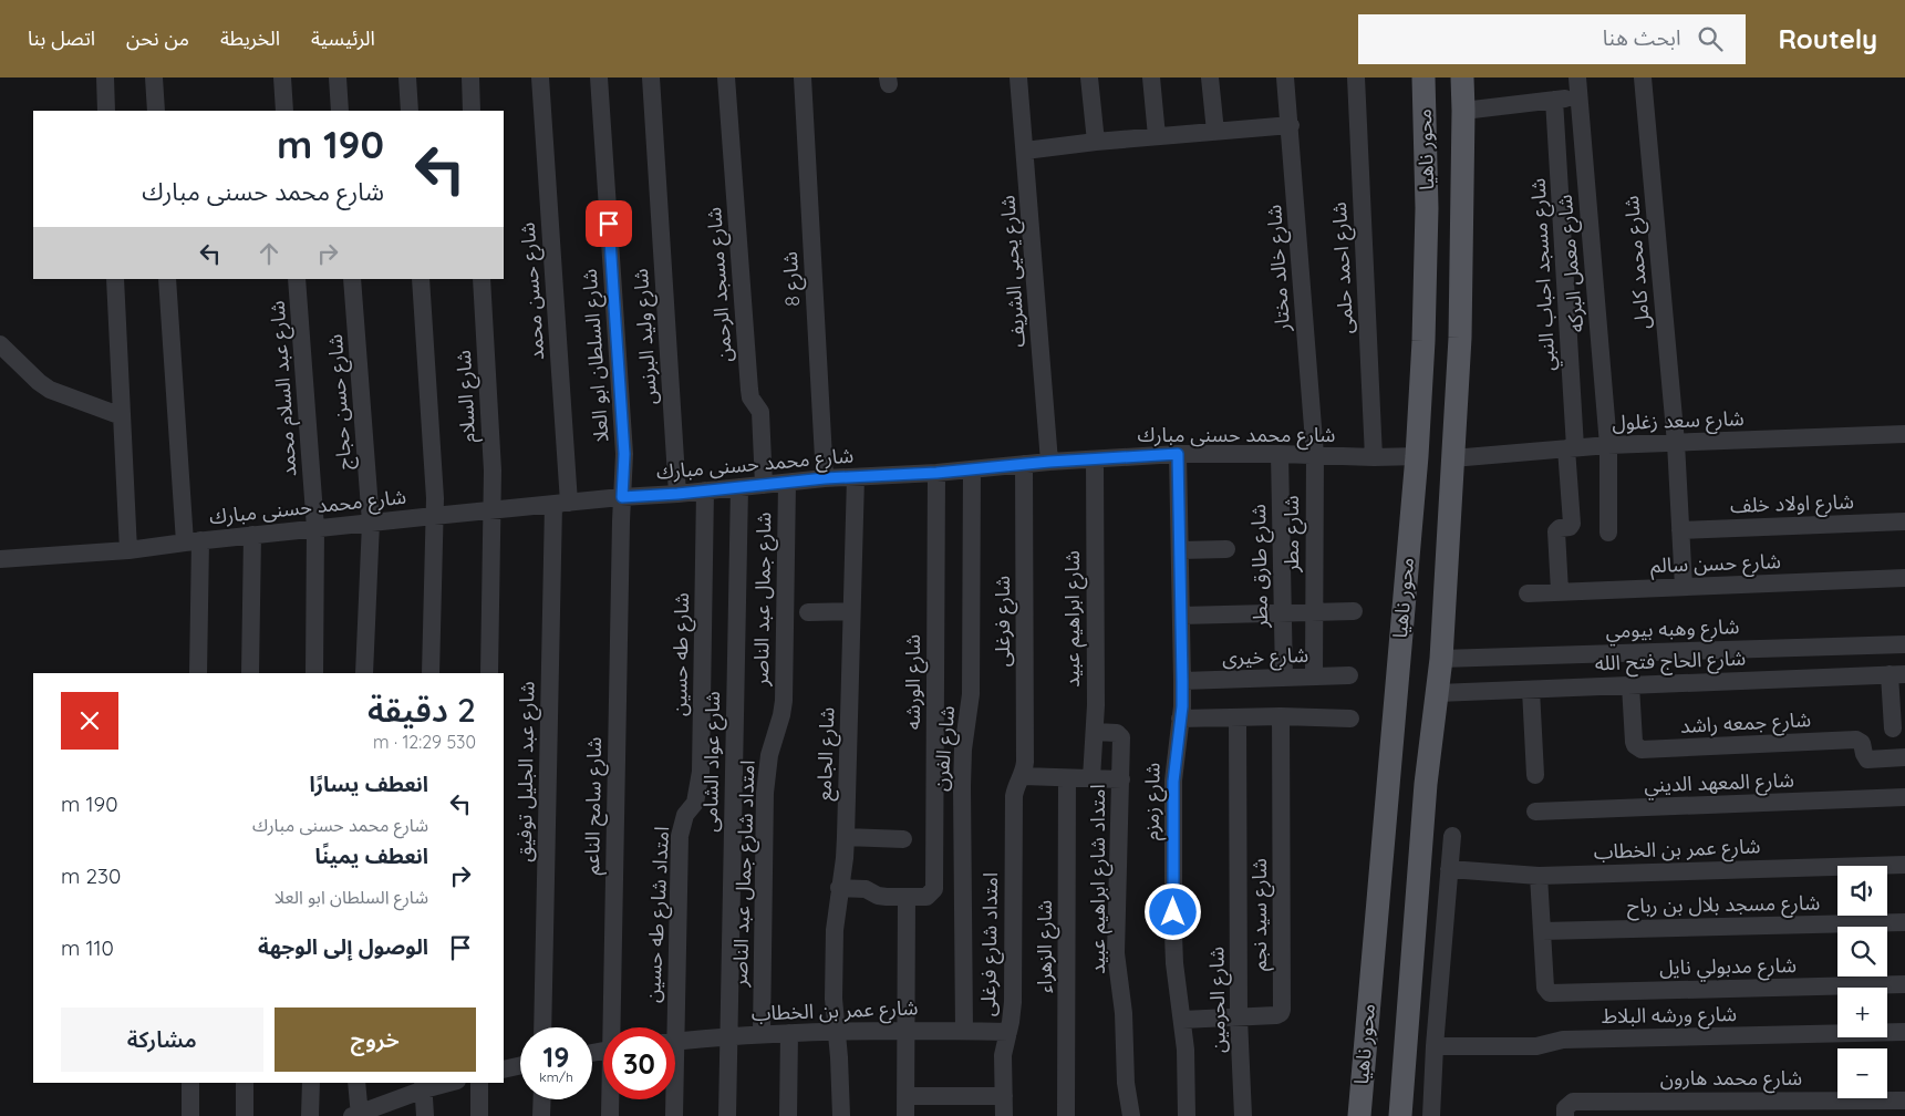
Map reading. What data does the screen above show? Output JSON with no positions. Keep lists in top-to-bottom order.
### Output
{
  "streets": {
    "main road": ["محور ناهيا"],
    "street": [
      "شارع محمد كامل",
      "شارع معمل البركه",
      "شارع خالد مختار",
      "شارع احمد حلمى",
      "شارع يحيى الشريف",
      "شارع مسجد احباب النبي",
      "شارع 8",
      "شارع مسجد الرحمن",
      "شارع حسن محمد",
      "شارع وليد البرنس",
      "شارع السلطان ابو العلا",
      "شارع عبد السلام محمد",
      "شارع السلام",
      "شارع حسن حجاج",
      "شارع سعد زغلول",
      "شارع محمد حسنى مبارك",
      "شارع اولاد خلف",
      "شارع مطر",
      "شارع حسن سالم",
      "شارع طارق مطر",
      "شارع جمال عبد الناصر",
      "شارع ابراهيم عبيد",
      "شارع فرغلى",
      "شارع وهبه بيومي",
      "شارع طه حسين",
      "شارع خيرى",
      "شارع الحاج فتح الله",
      "شارع الورشه",
      "شارع جمعه راشد",
      "شارع الفرن",
      "شارع الجامع",
      "شارع عواد الشامى",
      "شارع عبد الجليل توفيق",
      "شارع المعهد الديني",
      "شارع زمزم",
      "شارع سامح الناعم",
      "شارع عمر بن الخطاب",
      "امتداد شارع جمال عبد الناصر",
      "امتداد شارع ابراهيم عبيد",
      "شارع مسجد بلال بن رباح",
      "امتداد شارع طه حسين",
      "شارع سيد نجم",
      "امتداد شارع فرغلى",
      "شارع الزهراء",
      "شارع مدبولي نايل",
      "شارع الحرمين",
      "شارع ورشه البلاط",
      "شارع محمد هارون"
    ]
  },
  "crossings": [
    ["محور ناهيا", "شارع سعد زغلول"],
    ["محور ناهيا", "شارع محمد حسنى مبارك"],
    ["محور ناهيا", "شارع وهبه بيومي"],
    ["محور ناهيا", "شارع الحاج فتح الله"],
    ["شارع محمد كامل", "شارع سعد زغلول"],
    ["شارع محمد كامل", "شارع اولاد خلف"],
    ["شارع محمد كامل", "شارع حسن سالم"],
    ["شارع معمل البركه", "شارع سعد زغلول"],
    ["شارع خالد مختار", "شارع محمد حسنى مبارك"],
    ["شارع خالد مختار", "شارع مطر"],
    ["شارع احمد حلمى", "شارع محمد حسنى مبارك"],
    ["شارع يحيى الشريف", "شارع محمد حسنى مبارك"],
    ["شارع مسجد احباب النبي", "شارع سعد زغلول"],
    ["شارع مسجد احباب النبي", "شارع حسن سالم"],
    ["شارع 8", "شارع محمد حسنى مبارك"],
    ["شارع مسجد الرحمن", "شارع محمد حسنى مبارك"],
    ["شارع حسن محمد", "شارع محمد حسنى مبارك"],
    ["شارع حسن محمد", "شارع عبد الجليل توفيق"],
    ["شارع وليد البرنس", "شارع محمد حسنى مبارك"],
    ["شارع السلطان ابو العلا", "شارع محمد حسنى مبارك"],
    ["شارع السلطان ابو العلا", "شارع سامح الناعم"],
    ["شارع عبد السلام محمد", "شارع محمد حسنى مبارك"],
    ["شارع السلام", "شارع محمد حسنى مبارك"],
    ["شارع حسن حجاج", "شارع محمد حسنى مبارك"],
    ["شارع محمد حسنى مبارك", "شارع مطر"],
    ["شارع محمد حسنى مبارك", "شارع طارق مطر"],
    ["شارع محمد حسنى مبارك", "شارع جمال عبد الناصر"],
    ["شارع محمد حسنى مبارك", "شارع ابراهيم عبيد"],
    ["شارع محمد حسنى مبارك", "شارع فرغلى"],
    ["شارع محمد حسنى مبارك", "شارع طه حسين"],
    ["شارع محمد حسنى مبارك", "شارع الورشه"],
    ["شارع محمد حسنى مبارك", "شارع الفرن"],
    ["شارع محمد حسنى مبارك", "شارع الجامع"],
    ["شارع محمد حسنى مبارك", "شارع عواد الشامى"],
    ["شارع محمد حسنى مبارك", "شارع عبد الجليل توفيق"],
    ["شارع محمد حسنى مبارك", "شارع زمزم"],
    ["شارع محمد حسنى مبارك", "شارع سامح الناعم"],
    ["شارع مطر", "شارع خيرى"],
    ["شارع طارق مطر", "شارع خيرى"],
    ["شارع جمال عبد الناصر", "امتداد شارع جمال عبد الناصر"],
    ["شارع ابراهيم عبيد", "امتداد شارع ابراهيم عبيد"],
    ["شارع فرغلى", "امتداد شارع فرغلى"],
    ["شارع طه حسين", "امتداد شارع طه حسين"],
    ["شارع خيرى", "شارع زمزم"],
    ["شارع الحاج فتح الله", "شارع جمعه راشد"],
    ["شارع الفرن", "شارع عمر بن الخطاب"],
    ["شارع الجامع", "شارع عمر بن الخطاب"],
    ["شارع عواد الشامى", "شارع عمر بن الخطاب"],
    ["شارع زمزم", "شارع سيد نجم"],
    ["شارع عمر بن الخطاب", "امتداد شارع جمال عبد الناصر"],
    ["شارع عمر بن الخطاب", "امتداد شارع فرغلى"],
    ["شارع مسجد بلال بن رباح", "شارع مدبولي نايل"],
    ["شارع سيد نجم", "شارع الحرمين"]
  ],
  "page": {
    "header": "Routely",
    "search": "ابحث هنا",
    "nav": [
      "الرئيسية",
      "الخريطة",
      "من نحن",
      "اتصل بنا"
    ],
    "turn": ["190 m", "شارع محمد حسنى مبارك"],
    "heading": ["2 دقيقة", "530 m · 12:29"],
    "list": [
      {
        "name": "انعطف يسارًا",
        "note": "شارع محمد حسنى مبارك",
        "value": "190 m"
      },
      {
        "name": "انعطف يمينًا",
        "note": "شارع السلطان ابو العلا",
        "value": "230 m"
      },
      {
        "name": "الوصول إلى الوجهة",
        "value": "110 m"
      }
    ],
    "map_buttons": ["+", "−"],
    "buttons": ["خروج", "مشاركة"],
    "speed": "19 km/h",
    "limit": "30"
  }
}
